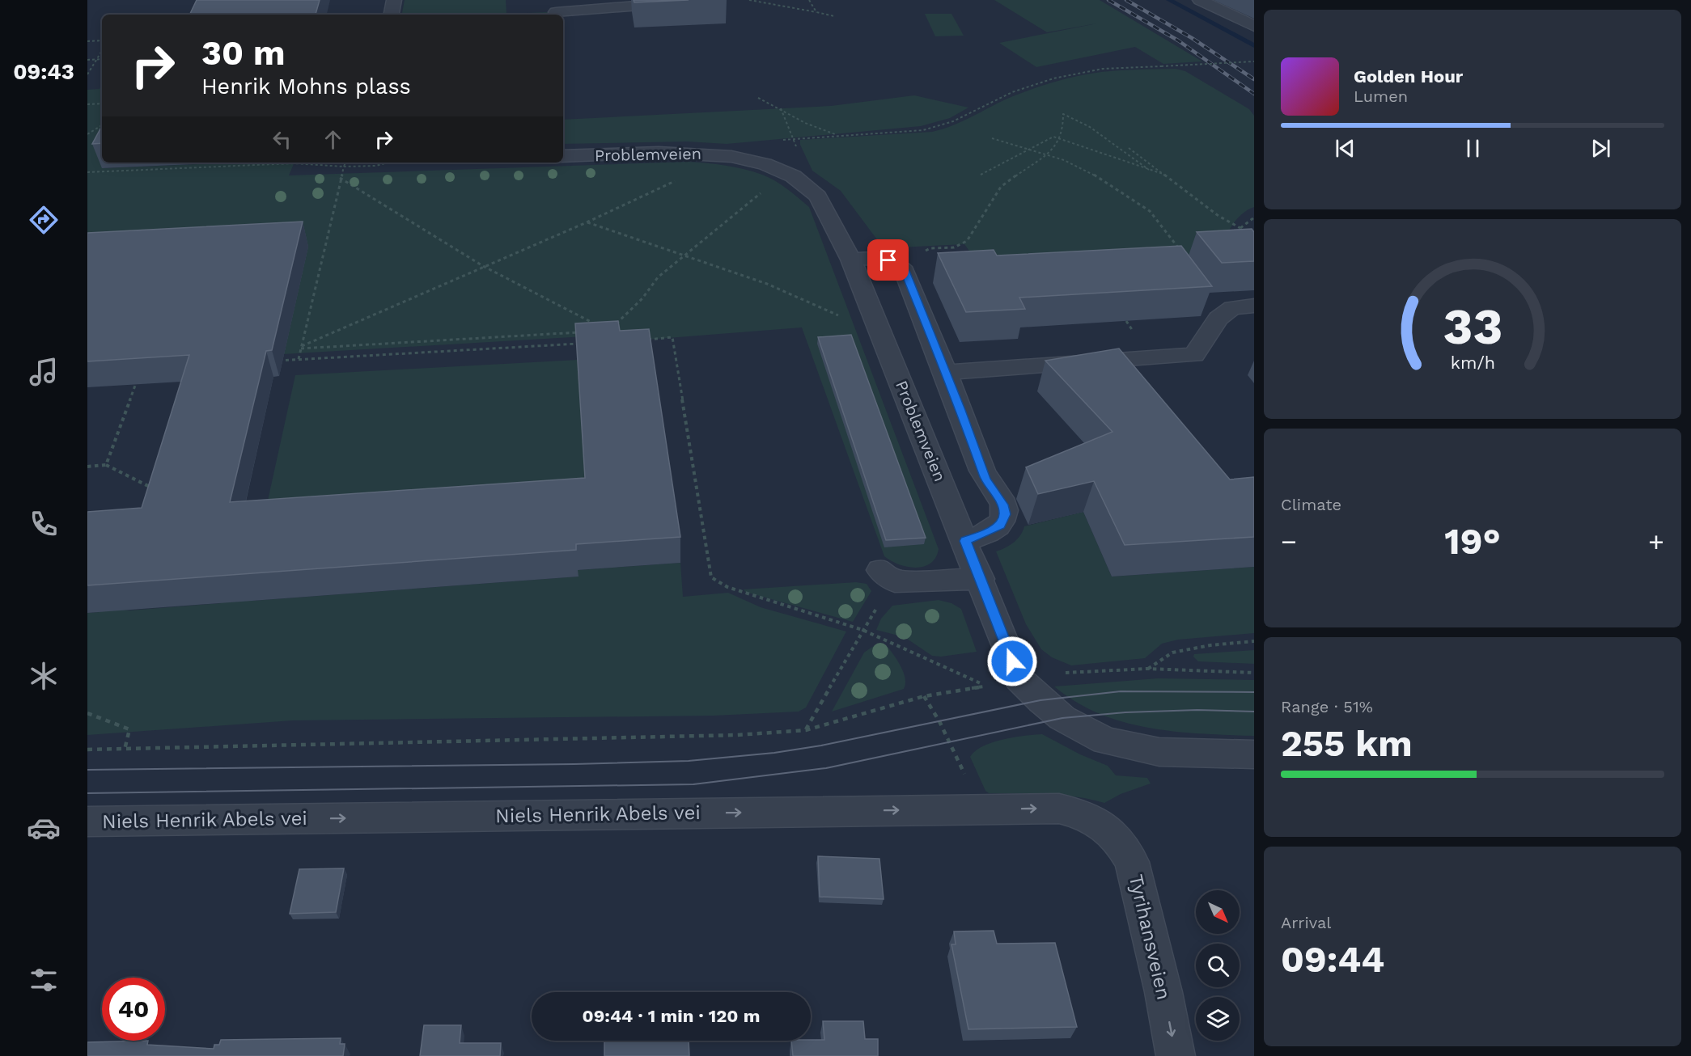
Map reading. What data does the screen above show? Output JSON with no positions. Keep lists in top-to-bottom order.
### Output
{
  "streets": {
    "street": ["Problemveien", "Niels Henrik Abels vei", "Tyrihansveien"]
  },
  "crossings": [
    ["Niels Henrik Abels vei", "Tyrihansveien"]
  ],
  "one_way": ["Niels Henrik Abels vei", "Tyrihansveien"],
  "north": "bottom right",
  "page": {
    "tabs": "09:43",
    "turn": ["30 m", "Henrik Mohns plass"],
    "song": ["Golden Hour", "Lumen"],
    "tile": [
      "Climate",
      ["Range · 51%", "255 km"],
      ["Arrival", "09:44"]
    ],
    "heat": ["−", "19°", "+"],
    "limit": "40",
    "trip": "09:44 · 1 min · 120 m",
    "gauge": ["33", "km/h"]
  }
}
